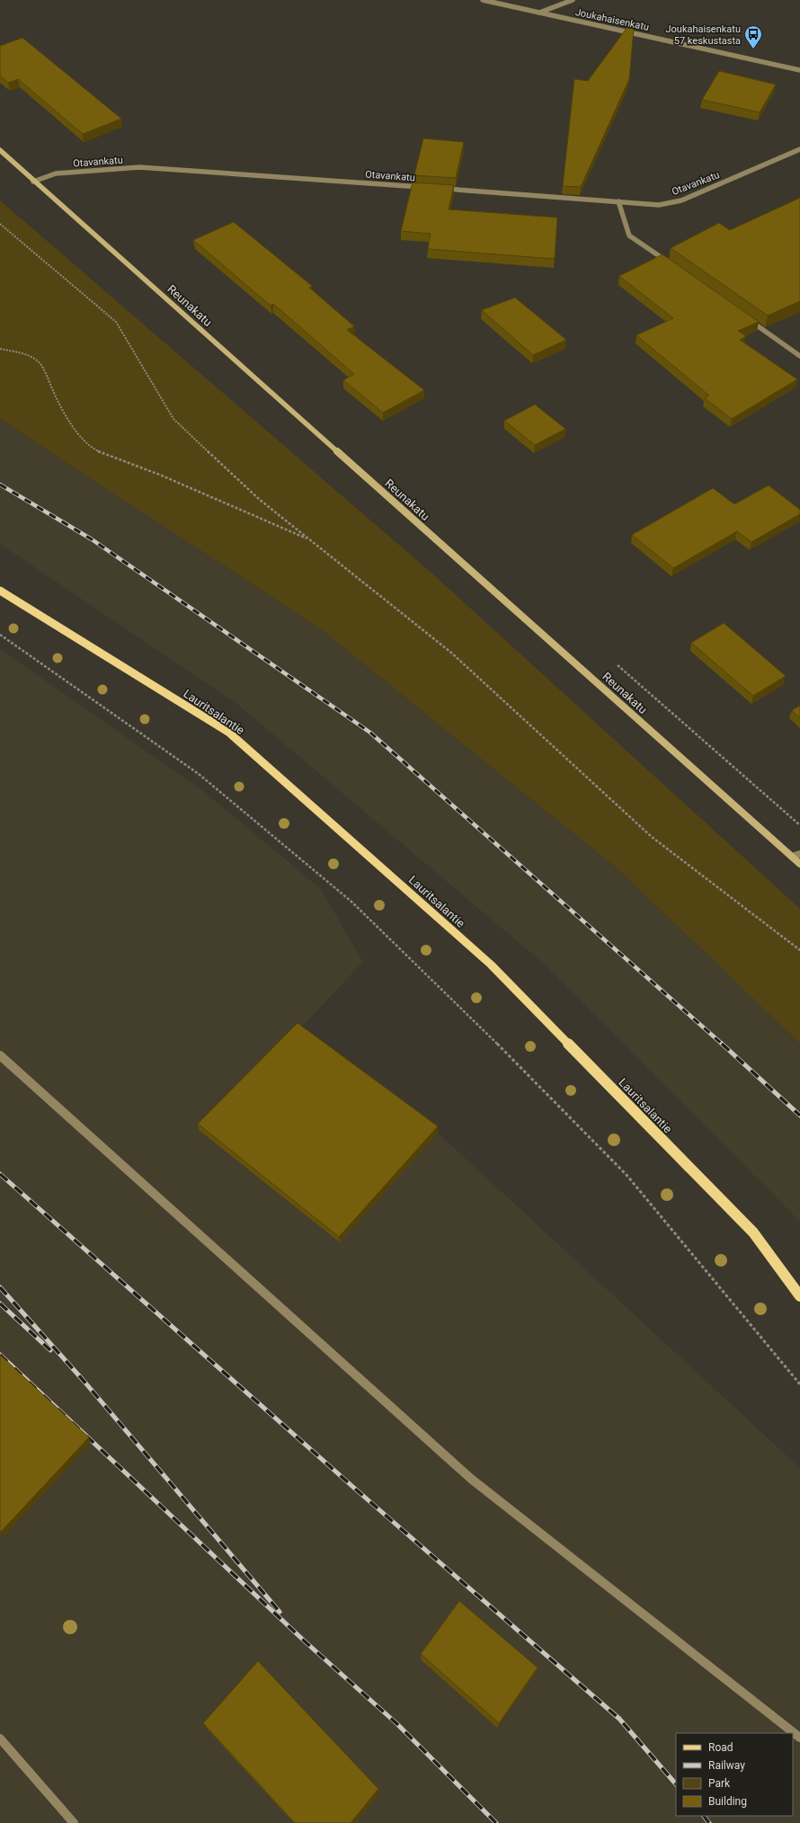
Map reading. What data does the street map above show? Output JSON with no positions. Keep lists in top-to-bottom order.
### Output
{
  "streets": {
    "main road": ["Reunakatu", "Lauritsalantie"],
    "street": ["Joukahaisenkatu", "Otavankatu"]
  },
  "crossings": [
    ["Otavankatu", "Reunakatu"]
  ],
  "places": {
    "bus stop": ["Joukahaisenkatu 57 keskustasta"]
  },
  "legend": [
    "Road",
    "Railway",
    "Park",
    "Building"
  ]
}
